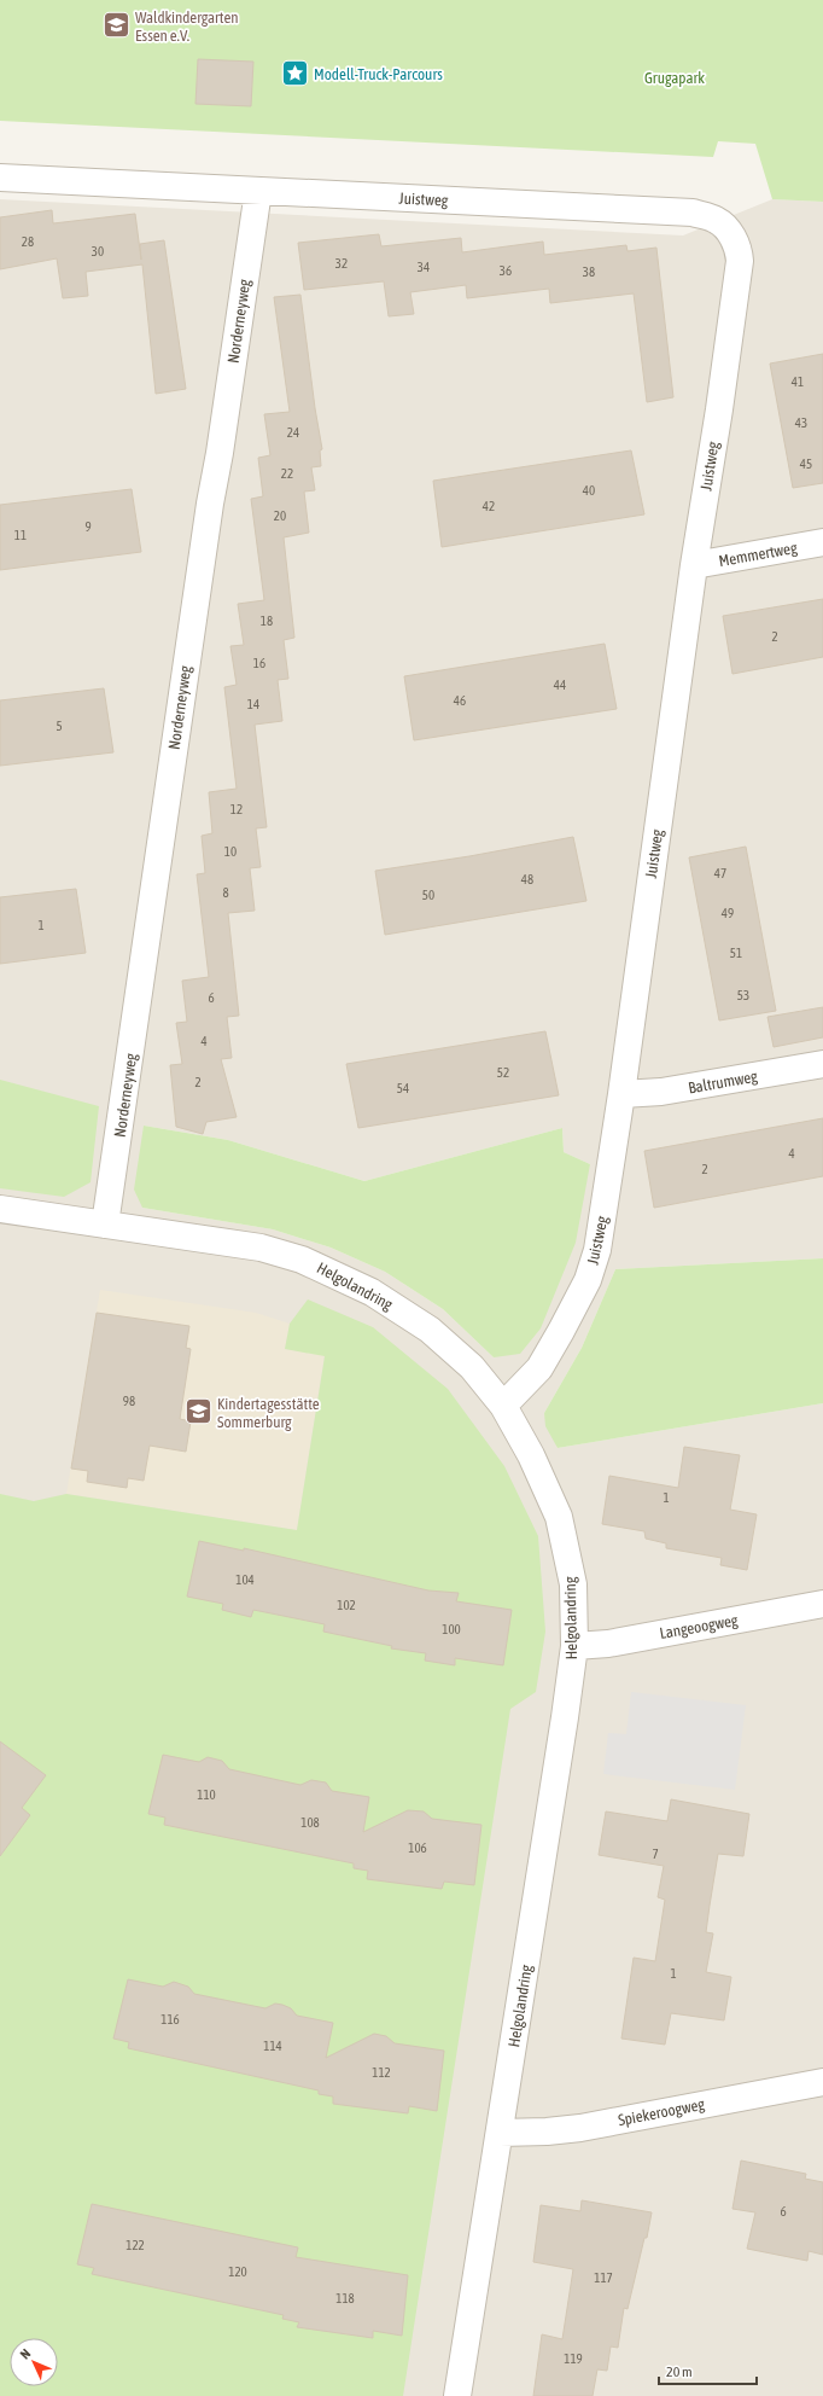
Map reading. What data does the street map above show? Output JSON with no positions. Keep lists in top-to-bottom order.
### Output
{
  "streets": {
    "street": [
      "Juistweg",
      "Norderneyweg",
      "Memmertweg",
      "Baltrumweg",
      "Helgolandring",
      "Langeoogweg",
      "Spiekeroogweg"
    ]
  },
  "crossings": [
    ["Juistweg", "Norderneyweg"],
    ["Juistweg", "Memmertweg"],
    ["Juistweg", "Baltrumweg"],
    ["Juistweg", "Helgolandring"],
    ["Norderneyweg", "Helgolandring"],
    ["Helgolandring", "Langeoogweg"],
    ["Helgolandring", "Spiekeroogweg"]
  ],
  "parks": ["Grugapark"],
  "places": {
    "school or university": ["Waldkindergarten Essen e.V.", "Kindertagesstätte Sommerburg"],
    "place": ["Modell-Truck-Parcours"]
  },
  "house_numbers": [
    "28",
    "30",
    "32",
    "34",
    "36",
    "38",
    "41",
    "43",
    "24",
    "45",
    "22",
    "40",
    "42",
    "20",
    "9",
    "11",
    "18",
    "2",
    "16",
    "44",
    "46",
    "14",
    "5",
    "12",
    "10",
    "47",
    "48",
    "8",
    "50",
    "49",
    "1",
    "51",
    "53",
    "6",
    "4",
    "52",
    "2",
    "54",
    "4",
    "2",
    "98",
    "1",
    "104",
    "102",
    "100",
    "110",
    "108",
    "106",
    "7",
    "1",
    "116",
    "114",
    "112",
    "6",
    "122",
    "120",
    "117",
    "118",
    "119"
  ],
  "scale_bar": "20 m",
  "north": "top left"
}
